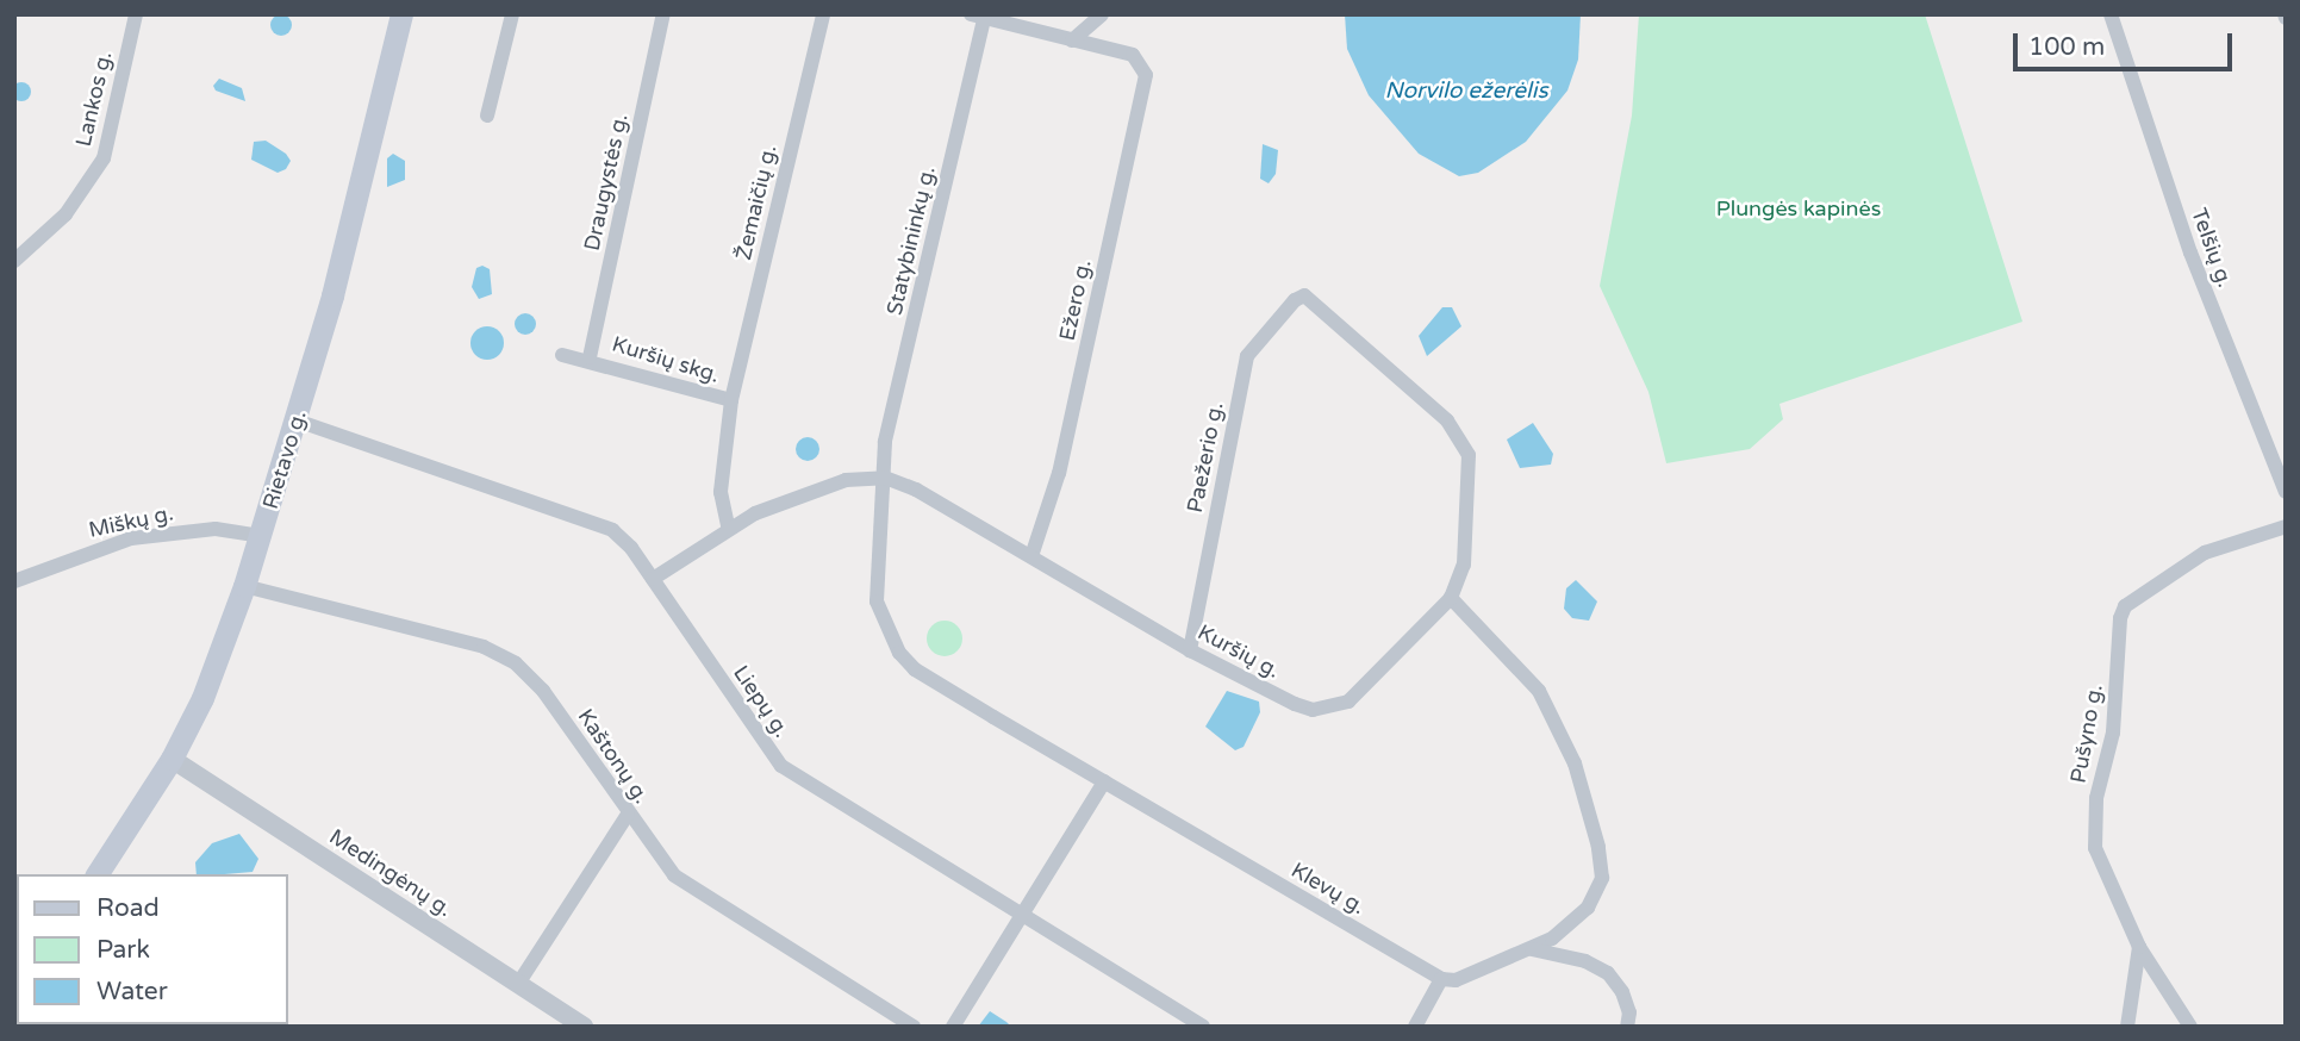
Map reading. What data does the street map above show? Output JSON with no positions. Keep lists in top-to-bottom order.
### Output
{
  "streets": {
    "main road": ["Rietavo g."],
    "street": [
      "Lankos g.",
      "Draugystės g.",
      "Žemaičių g.",
      "Statybininkų g.",
      "Telšių g.",
      "Ežero g.",
      "Kuršių skg.",
      "Paežerio g.",
      "Miškų g.",
      "Kuršių g.",
      "Liepų g.",
      "Pušyno g.",
      "Kaštonų g.",
      "Medingėnų g.",
      "Klevų g."
    ]
  },
  "crossings": [
    ["Draugystės g.", "Kuršių skg."],
    ["Žemaičių g.", "Kuršių skg."],
    ["Statybininkų g.", "Kuršių g."],
    ["Statybininkų g.", "Klevų g."],
    ["Ežero g.", "Kuršių g."],
    ["Kuršių skg.", "Kuršių g."],
    ["Paežerio g.", "Kuršių g."],
    ["Rietavo g.", "Miškų g."],
    ["Rietavo g.", "Liepų g."],
    ["Rietavo g.", "Kaštonų g."],
    ["Rietavo g.", "Medingėnų g."],
    ["Kuršių g.", "Liepų g."],
    ["Kuršių g.", "Klevų g."]
  ],
  "water": ["Norvilo ežerėlis"],
  "parks": ["Plungės kapinės"],
  "legend": ["Road", "Park", "Water"],
  "scale_bar": "100 m"
}
